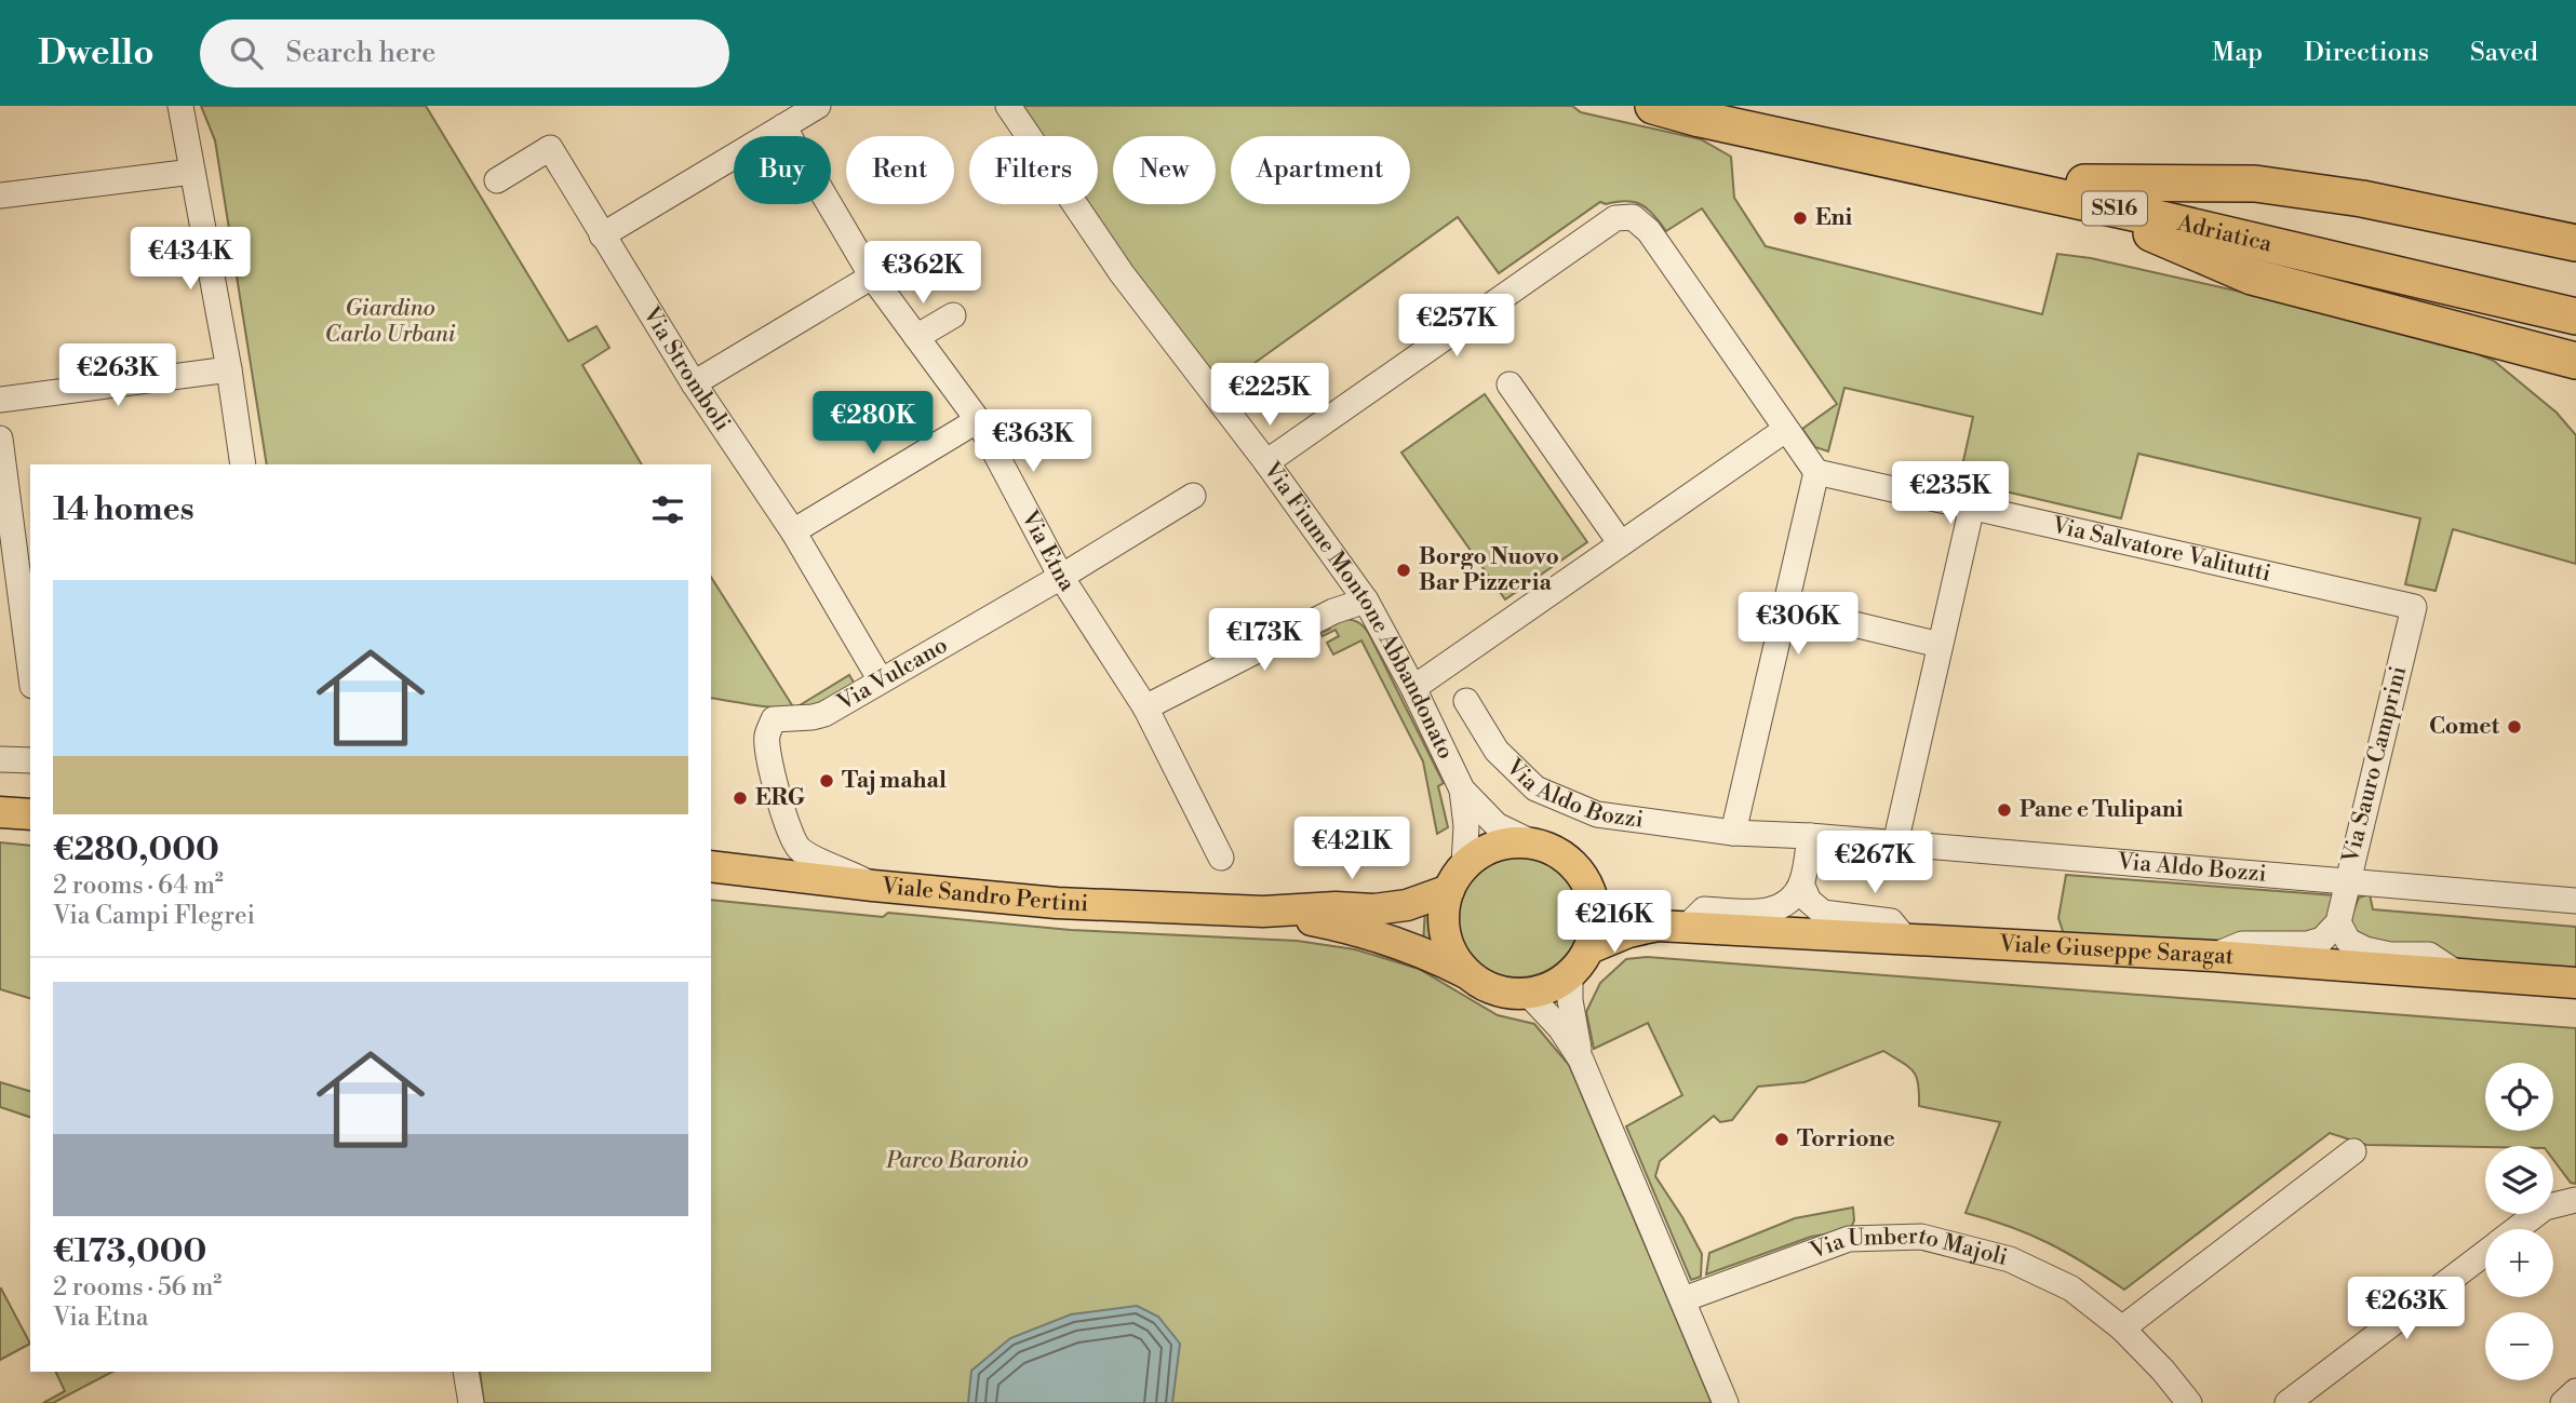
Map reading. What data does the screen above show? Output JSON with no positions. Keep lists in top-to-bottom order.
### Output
{
  "streets": {
    "highway": ["SS16", "Adriatica"],
    "main road": ["Viale Sandro Pertini", "Viale Giuseppe Saragat"],
    "street": [
      "Via Stromboli",
      "Via Salvatore Valitutti",
      "Via Etna",
      "Via Fiume Montone Abbandonato",
      "Via Vulcano",
      "Via Sauro Camprini",
      "Via Aldo Bozzi",
      "Via Umberto Majoli"
    ]
  },
  "crossings": [
    ["SS16", "Adriatica"],
    ["Via Stromboli", "Via Vulcano"],
    ["Via Salvatore Valitutti", "Via Sauro Camprini"],
    ["Via Etna", "Via Vulcano"],
    ["Via Fiume Montone Abbandonato", "Viale Sandro Pertini"],
    ["Via Fiume Montone Abbandonato", "Viale Giuseppe Saragat"],
    ["Via Vulcano", "Viale Sandro Pertini"],
    ["Via Sauro Camprini", "Via Aldo Bozzi"],
    ["Viale Sandro Pertini", "Viale Giuseppe Saragat"]
  ],
  "parks": ["Giardino Carlo Urbani", "Parco Baronio"],
  "places": [
    "Eni",
    "Borgo Nuovo Bar Pizzeria",
    "Comet",
    "Taj mahal",
    "ERG",
    "Pane e Tulipani",
    "Torrione"
  ],
  "page": {
    "header": "Dwello",
    "search": "Search here",
    "nav": ["Map", "Directions", "Saved"],
    "chip": [
      "Buy",
      "Rent",
      "Filters",
      "New",
      "Apartment"
    ],
    "price": [
      "€434K",
      "€362K",
      "€257K",
      "€263K",
      "€225K",
      "€280K",
      "€363K",
      "€235K",
      "€306K",
      "€173K",
      "€421K",
      "€267K",
      "€216K",
      "€263K"
    ],
    "heading": "14 homes",
    "list": [
      {
        "name": "€280,000",
        "note": "2 rooms · 64 m² · Via Campi Flegrei"
      },
      {
        "name": "€173,000",
        "note": "2 rooms · 56 m² · Via Etna"
      }
    ],
    "map_buttons": ["+", "−"]
  }
}
